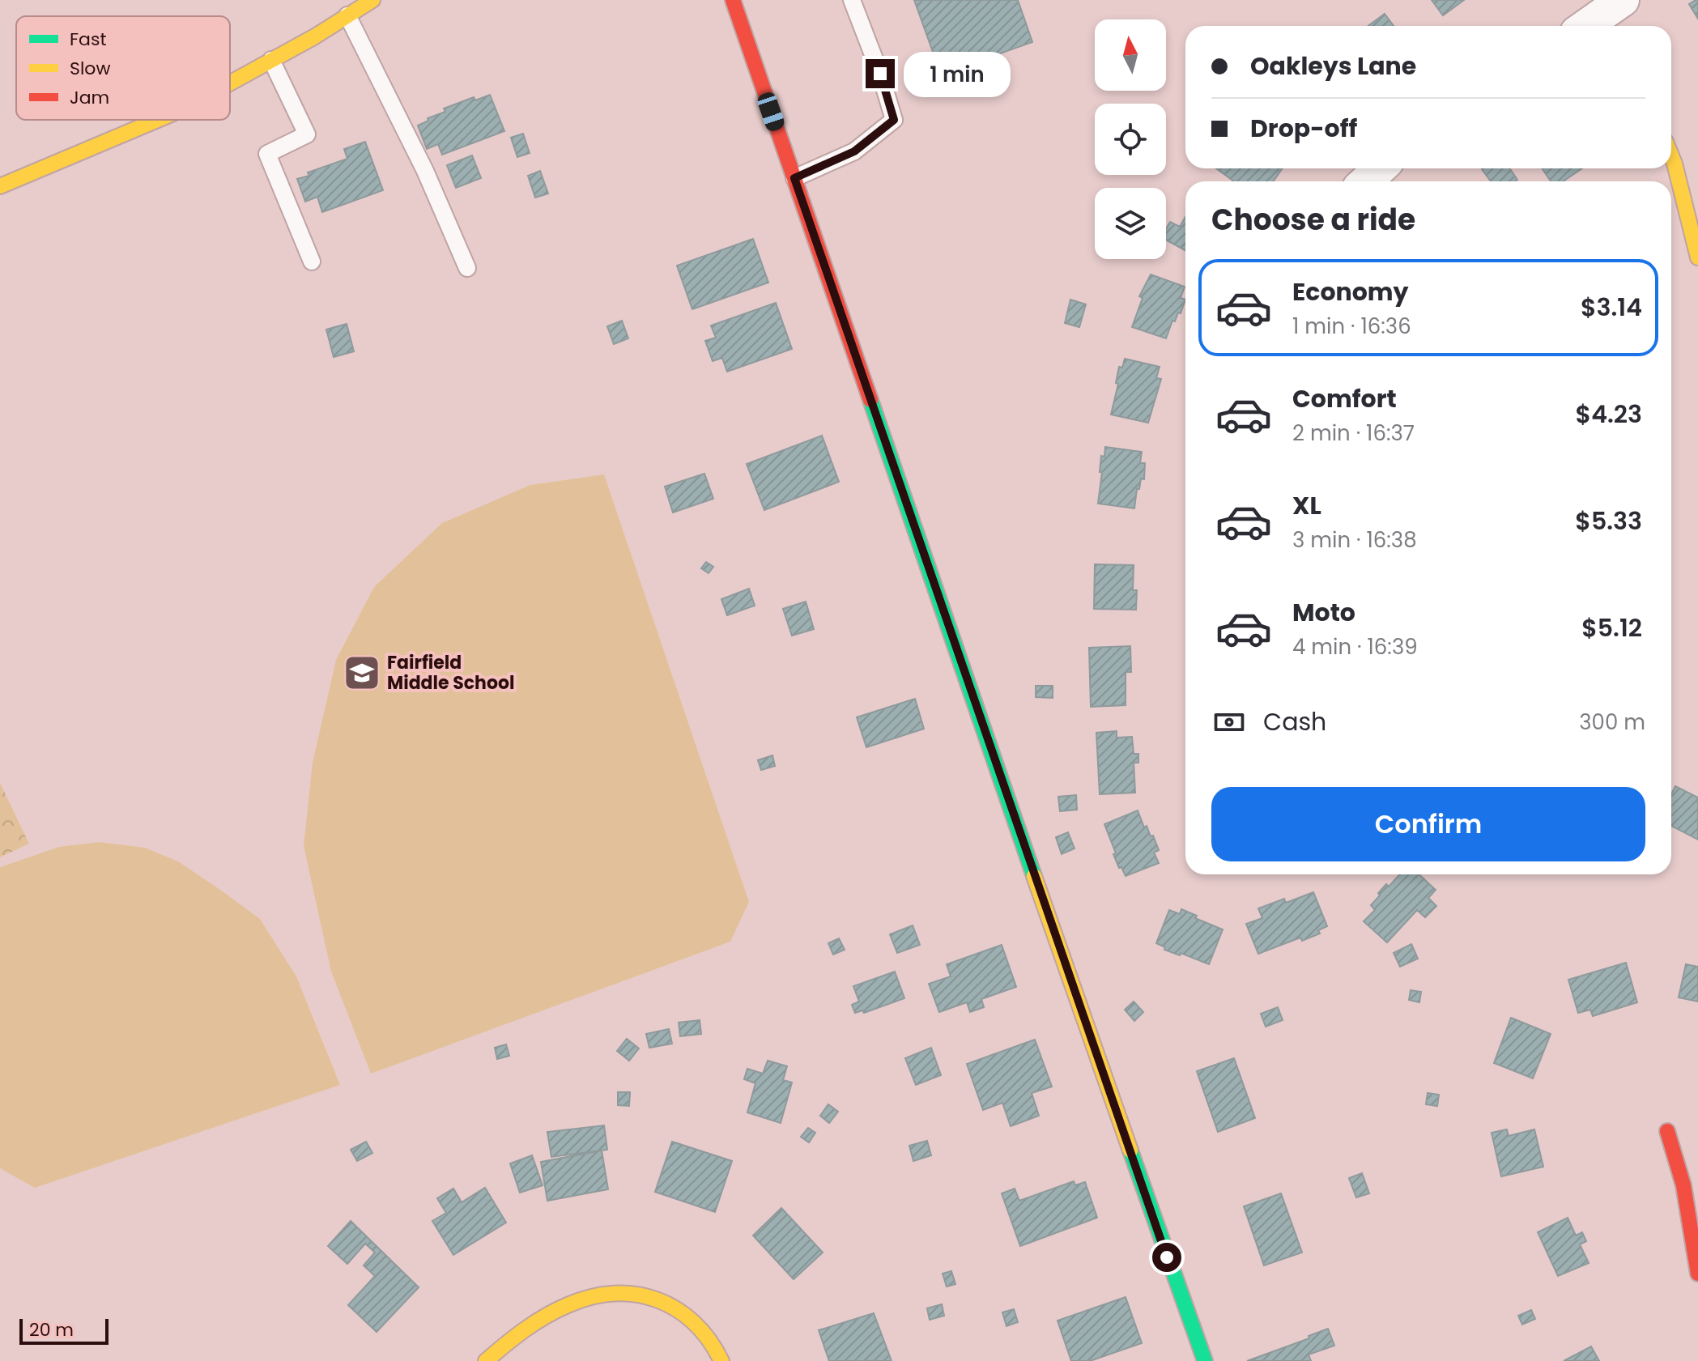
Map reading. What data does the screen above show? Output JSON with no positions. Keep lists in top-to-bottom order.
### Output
{
  "places": {
    "school or university": ["Fairfield Middle School"]
  },
  "legend": ["Fast", "Slow", "Jam"],
  "scale_bar": "20 m",
  "north": "top",
  "page": {
    "banner": ["Oakleys Lane", "Drop-off"],
    "bubble": "1 min",
    "heading": "Choose a ride",
    "list": [
      {
        "name": "Economy",
        "note": "1 min · 16:36",
        "value": "$3.14"
      },
      {
        "name": "Comfort",
        "note": "2 min · 16:37",
        "value": "$4.23"
      },
      {
        "name": "XL",
        "note": "3 min · 16:38",
        "value": "$5.33"
      },
      {
        "name": "Moto",
        "note": "4 min · 16:39",
        "value": "$5.12"
      }
    ],
    "pay": ["Cash", "300 m"],
    "buttons": "Confirm",
    "scale": "20 m"
  }
}
